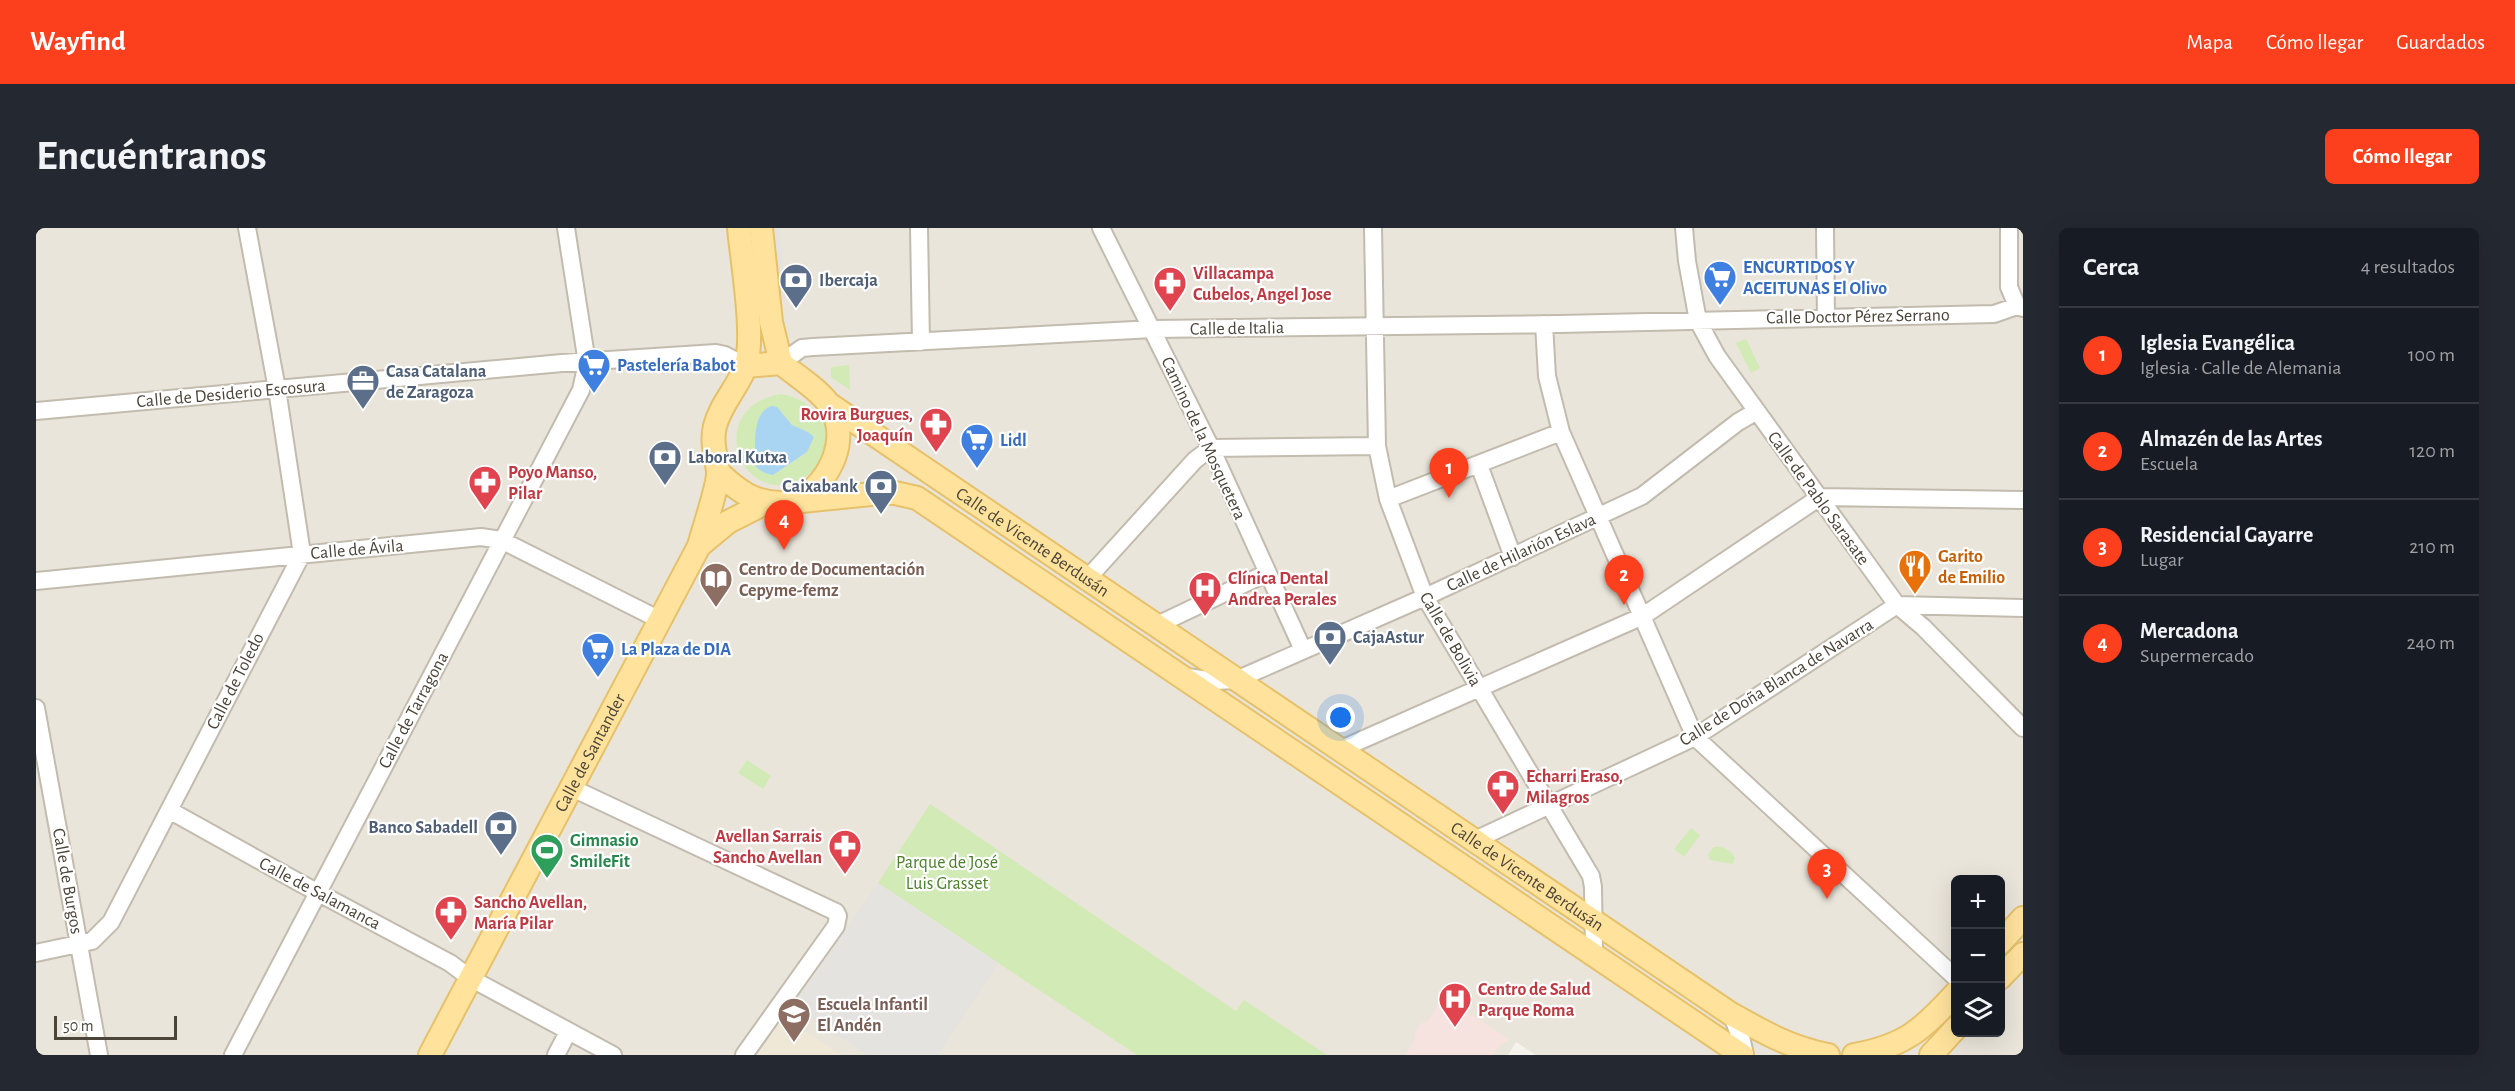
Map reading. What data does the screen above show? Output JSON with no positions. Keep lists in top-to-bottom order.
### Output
{
  "streets": {
    "main road": ["Calle de Vicente Berdusán", "Calle de Santander"],
    "street": [
      "Calle Doctor Pérez Serrano",
      "Calle de Italia",
      "Calle de Desiderio Escosura",
      "Camino de la Mosquetera",
      "Calle de Pablo Sarasate",
      "Calle de Ávila",
      "Calle de Hilarión Eslava",
      "Calle de Bolivia",
      "Calle de Toledo",
      "Calle de Doña Blanca de Navarra",
      "Calle de Tarragona",
      "Calle de Burgos",
      "Calle de Salamanca"
    ]
  },
  "crossings": [
    ["Calle Doctor Pérez Serrano", "Calle de Italia"],
    ["Calle Doctor Pérez Serrano", "Calle de Pablo Sarasate"],
    ["Calle de Italia", "Calle de Desiderio Escosura"],
    ["Calle de Italia", "Camino de la Mosquetera"],
    ["Calle de Italia", "Calle de Pablo Sarasate"],
    ["Calle de Italia", "Calle de Vicente Berdusán"],
    ["Calle de Italia", "Calle de Bolivia"],
    ["Calle de Desiderio Escosura", "Calle de Vicente Berdusán"],
    ["Calle de Desiderio Escosura", "Calle de Tarragona"],
    ["Camino de la Mosquetera", "Calle de Hilarión Eslava"],
    ["Calle de Pablo Sarasate", "Calle de Hilarión Eslava"],
    ["Calle de Pablo Sarasate", "Calle de Doña Blanca de Navarra"],
    ["Calle de Vicente Berdusán", "Calle de Hilarión Eslava"],
    ["Calle de Vicente Berdusán", "Calle de Bolivia"],
    ["Calle de Vicente Berdusán", "Calle de Doña Blanca de Navarra"],
    ["Calle de Ávila", "Calle de Toledo"],
    ["Calle de Ávila", "Calle de Tarragona"],
    ["Calle de Ávila", "Calle de Santander"],
    ["Calle de Hilarión Eslava", "Calle de Bolivia"],
    ["Calle de Bolivia", "Calle de Doña Blanca de Navarra"],
    ["Calle de Toledo", "Calle de Burgos"],
    ["Calle de Toledo", "Calle de Salamanca"],
    ["Calle de Tarragona", "Calle de Salamanca"],
    ["Calle de Santander", "Calle de Salamanca"]
  ],
  "parks": ["Parque de José Luis Grasset"],
  "places": {
    "supermarket": [
      "ENCURTIDOS Y ACEITUNAS El Olivo",
      "Pastelería Babot",
      "Lidl",
      "La Plaza de DIA"
    ],
    "bank": [
      "Ibercaja",
      "Laboral Kutxa",
      "Caixabank",
      "CajaAstur",
      "Banco Sabadell"
    ],
    "pharmacy": [
      "Villacampa Cubelos, Angel Jose",
      "Rovira Burgues, Joaquín",
      "Poyo Manso, Pilar",
      "Echarri Eraso, Milagros",
      "Avellan Sarrais Sancho Avellan",
      "Sancho Avellan, María Pilar"
    ],
    "office": ["Casa Catalana de Zaragoza"],
    "restaurant": ["Garito de Emilio"],
    "library": ["Centro de Documentación Cepyme-femz"],
    "hospital": ["Clínica Dental Andrea Perales", "Centro de Salud Parque Roma"],
    "sports": ["Gimnasio SmileFit"],
    "school or university": ["Escuela Infantil El Andén"]
  },
  "scale_bar": "50 m",
  "page": {
    "header": "Wayfind",
    "nav": ["Mapa", "Cómo llegar", "Guardados"],
    "buttons": "Cómo llegar",
    "title": "Encuéntranos",
    "heading": ["Cerca", "4 resultados"],
    "list": [
      {
        "mark": "1",
        "name": "Iglesia Evangélica",
        "note": "Iglesia · Calle de Alemania",
        "value": "100 m"
      },
      {
        "mark": "2",
        "name": "Almazén de las Artes",
        "note": "Escuela",
        "value": "120 m"
      },
      {
        "mark": "3",
        "name": "Residencial Gayarre",
        "note": "Lugar",
        "value": "210 m"
      },
      {
        "mark": "4",
        "name": "Mercadona",
        "note": "Supermercado",
        "value": "240 m"
      }
    ],
    "pins": [
      "1",
      "4",
      "2",
      "3"
    ],
    "map_buttons": ["+", "−"],
    "scale": "50 m"
  }
}
